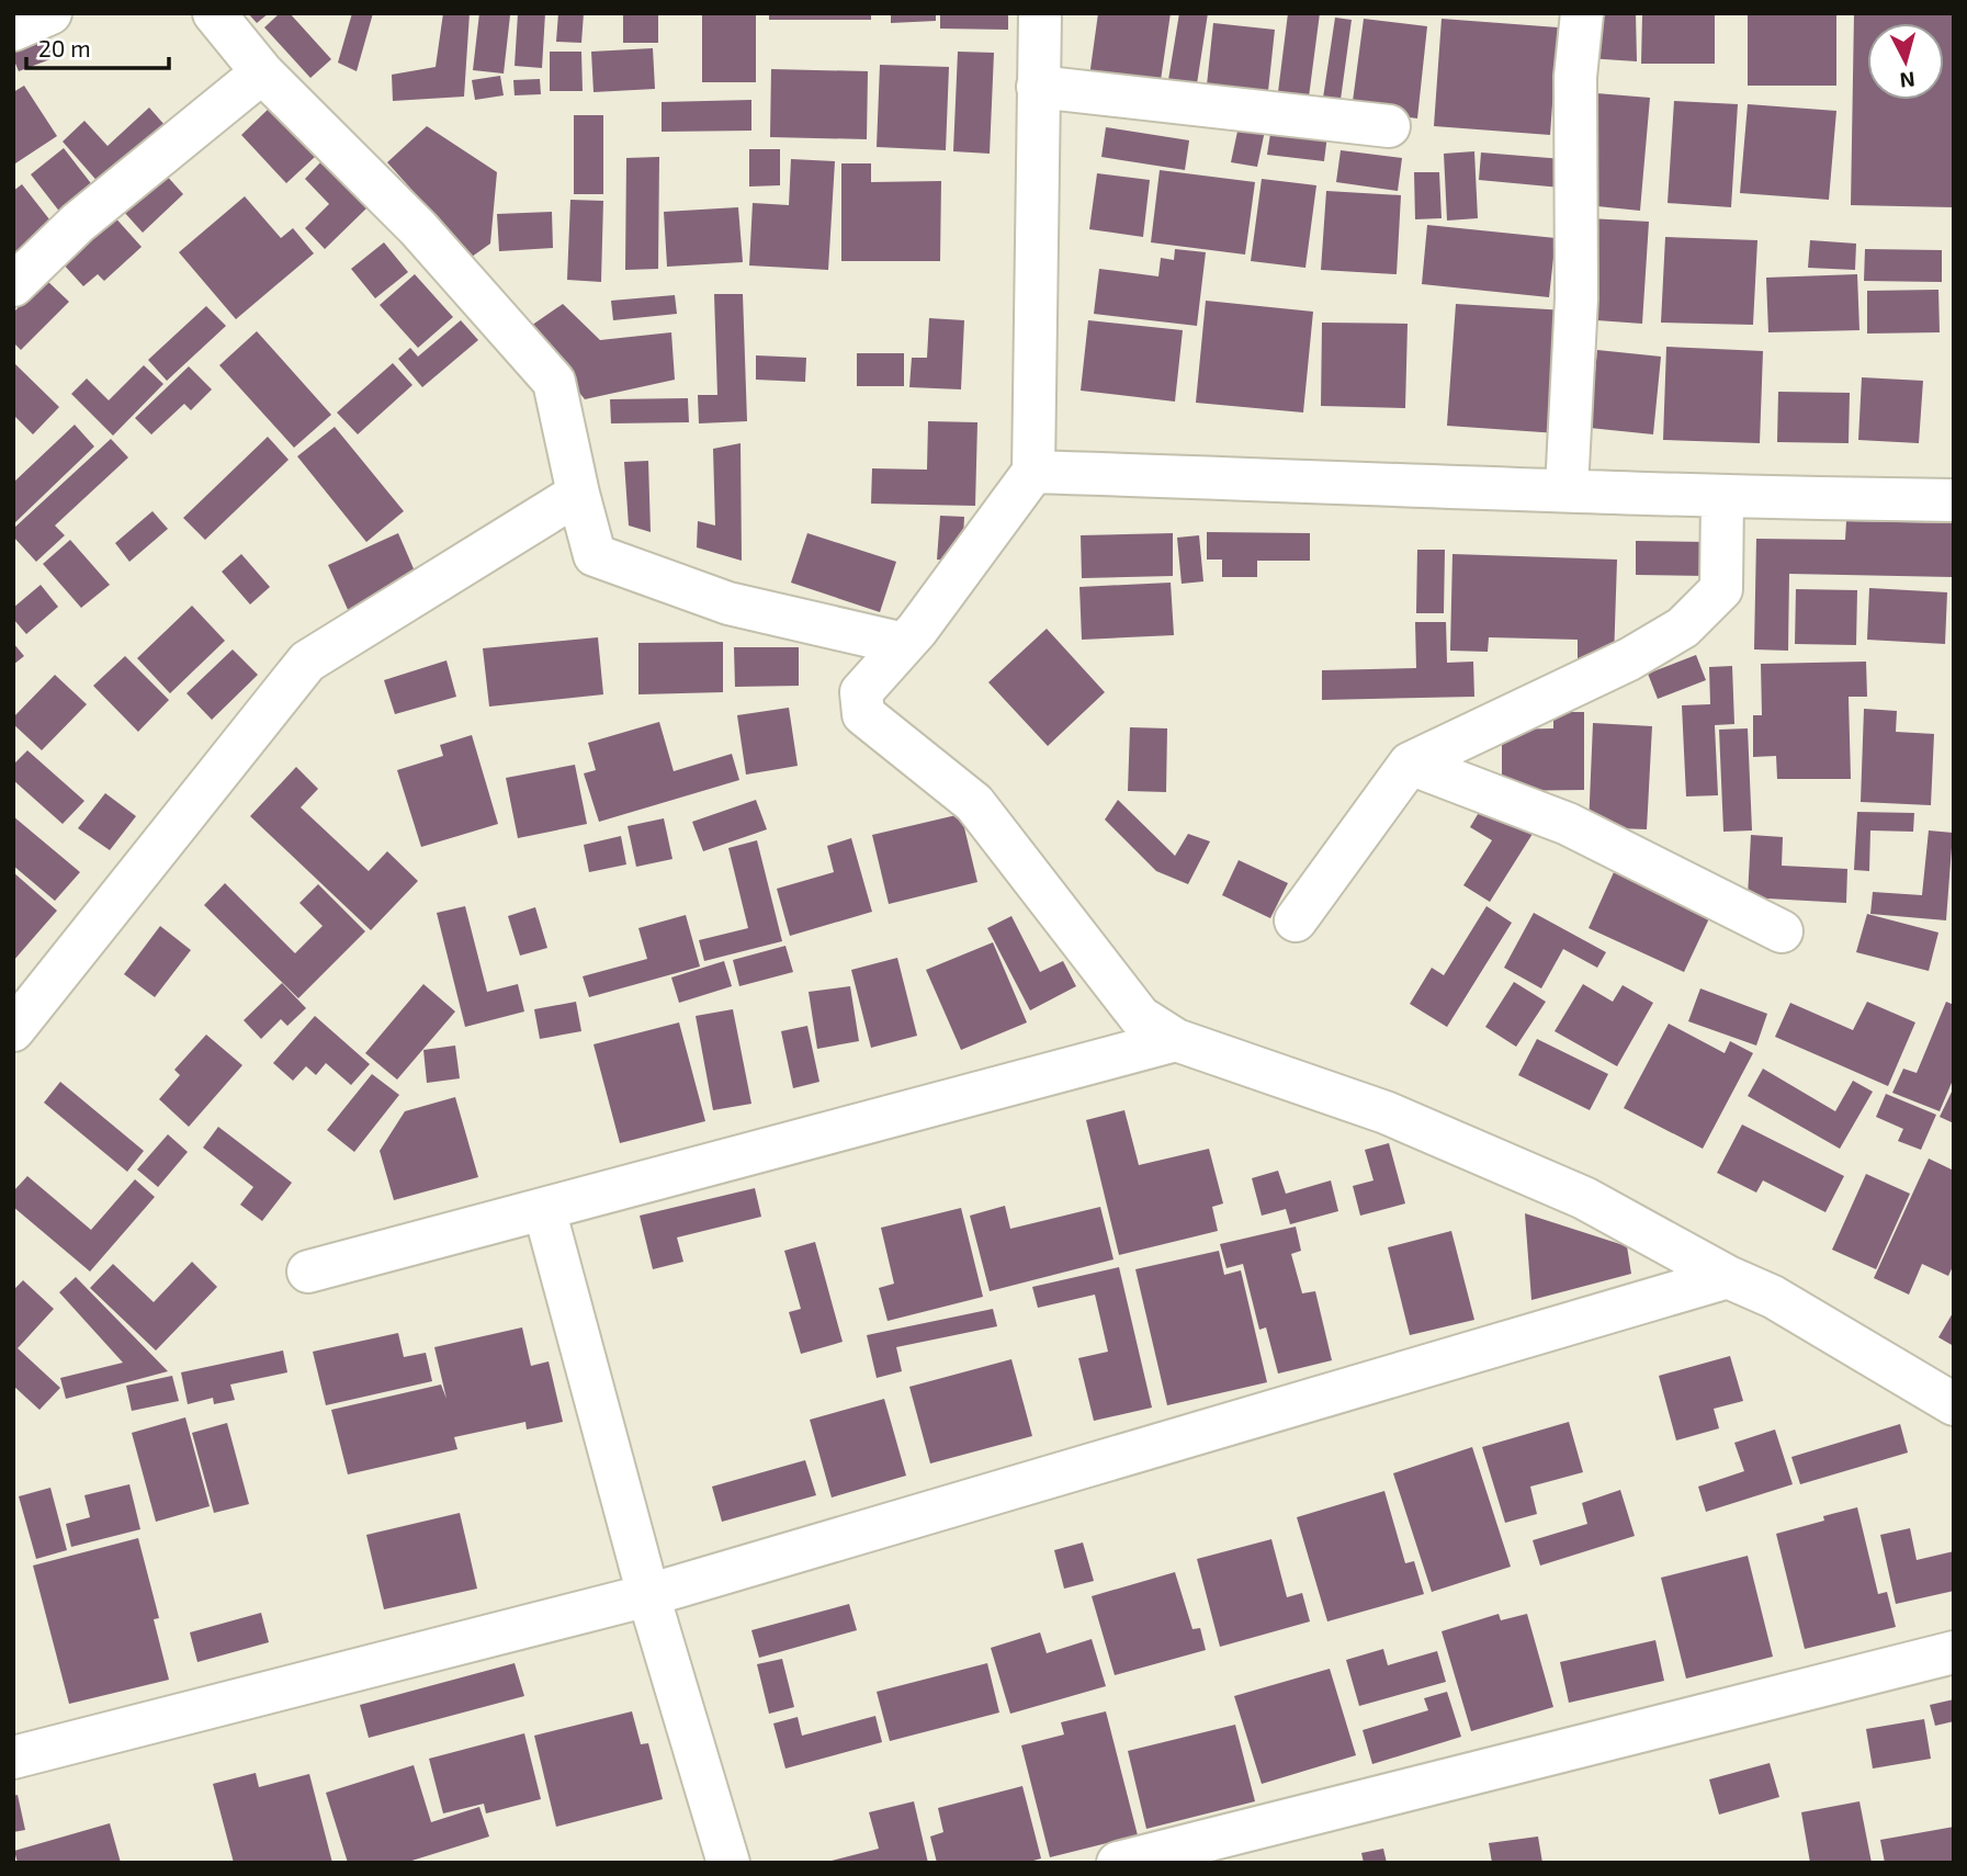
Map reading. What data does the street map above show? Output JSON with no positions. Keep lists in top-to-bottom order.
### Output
{
  "scale_bar": "20 m",
  "north": "bottom"
}
